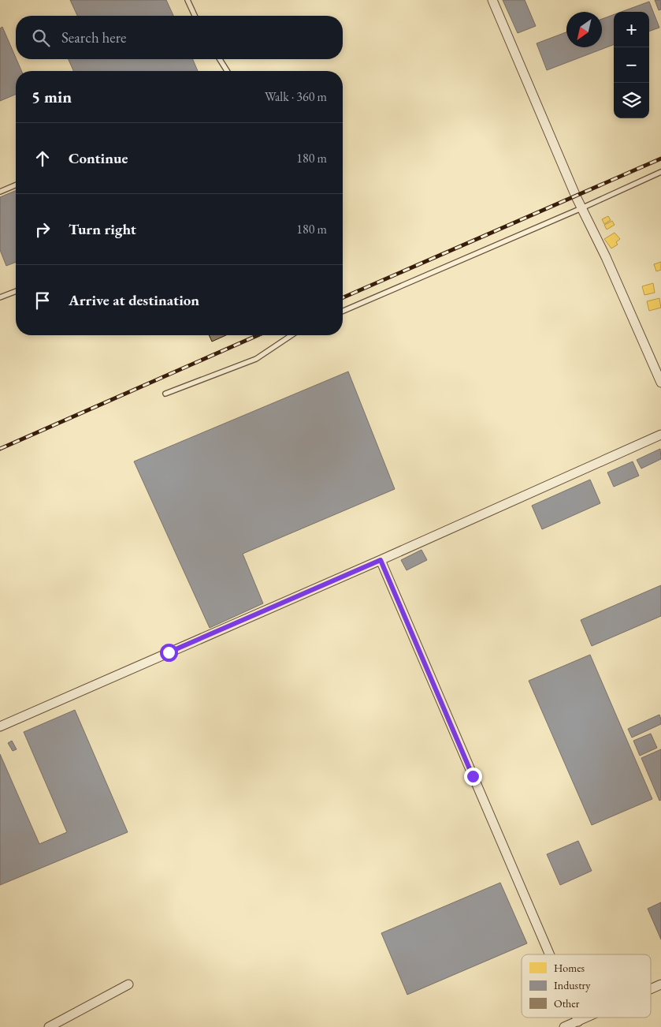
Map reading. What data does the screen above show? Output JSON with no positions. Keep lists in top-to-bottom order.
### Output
{
  "legend": ["Homes", "Industry", "Other"],
  "north": "bottom left",
  "page": {
    "map_buttons": ["+", "−"],
    "search": "Search here",
    "heading": ["5 min", "Walk · 360 m"],
    "list": [
      ["Continue", "180 m"],
      ["Turn right", "180 m"],
      "Arrive at destination"
    ]
  }
}
